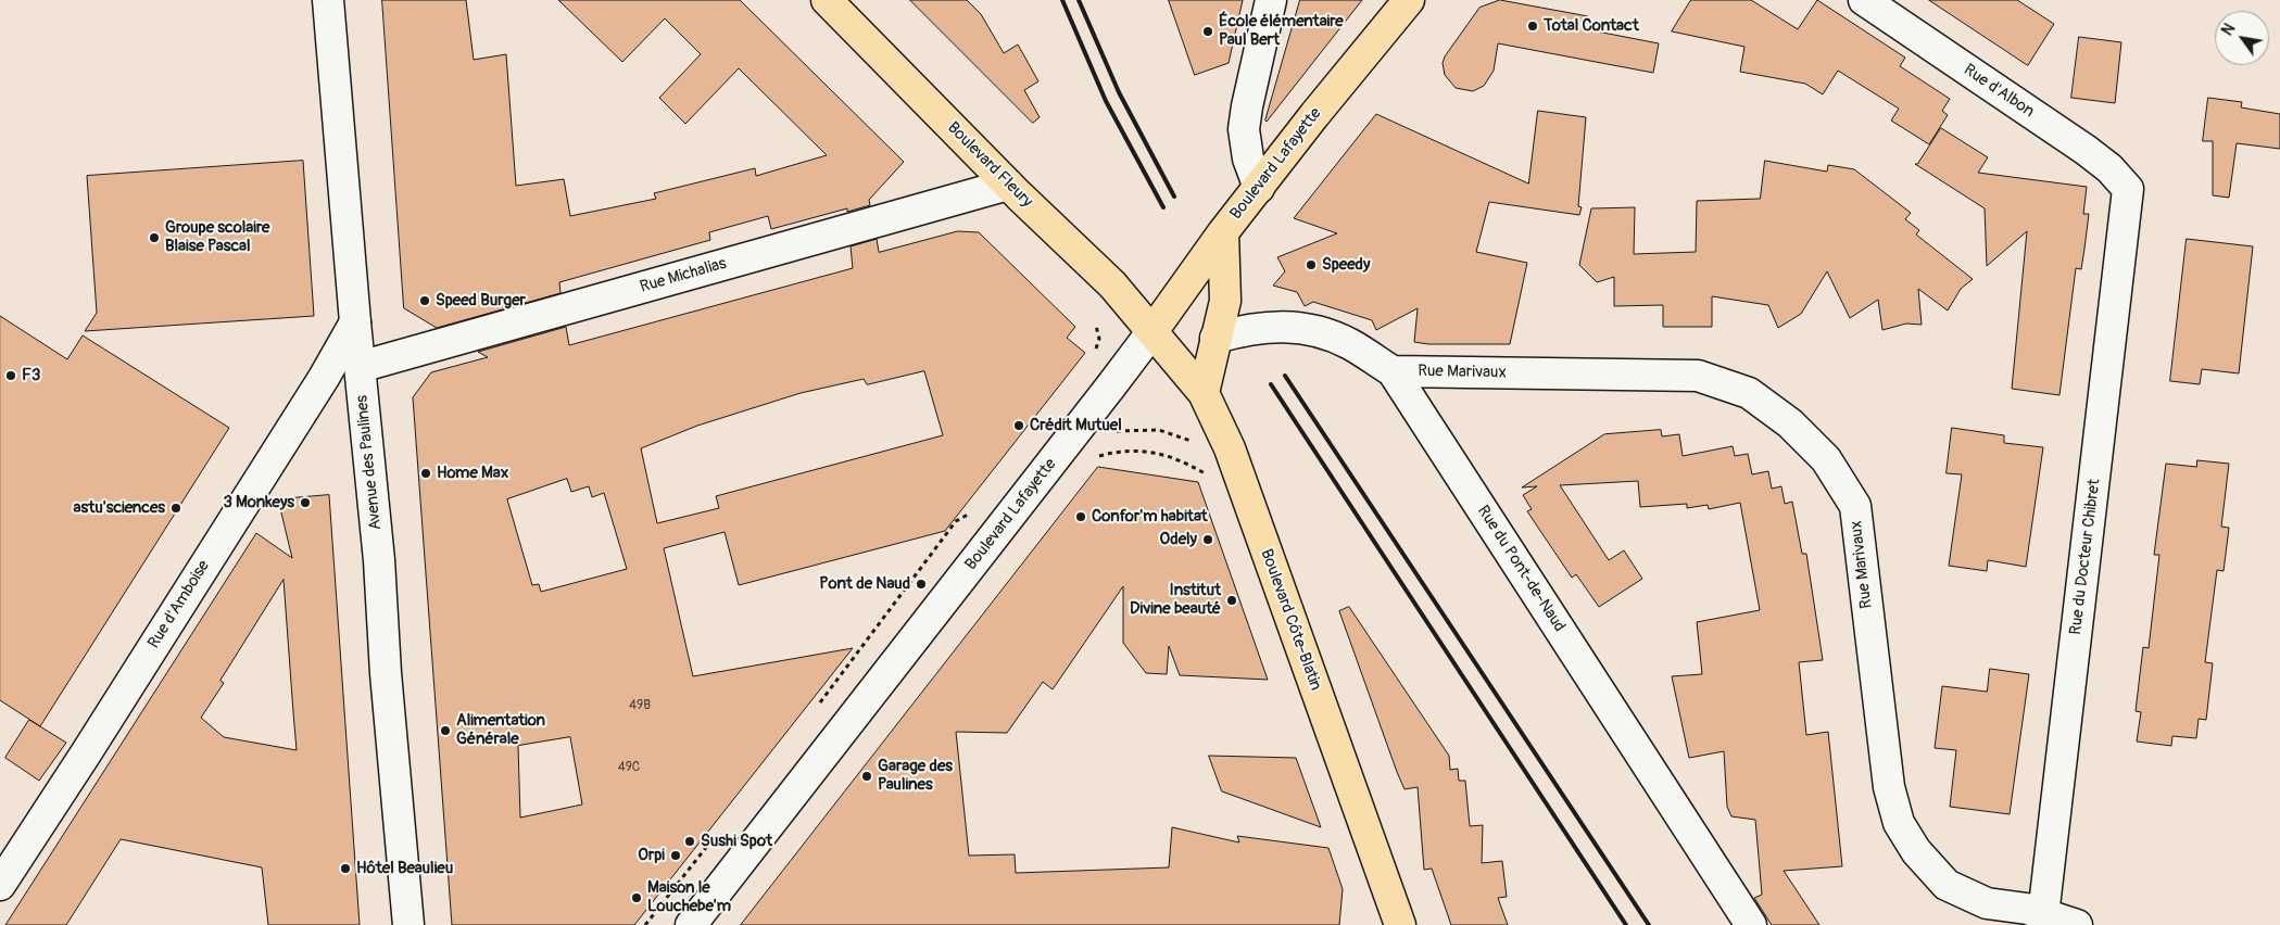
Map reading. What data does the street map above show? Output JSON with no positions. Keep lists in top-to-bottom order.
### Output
{
  "streets": {
    "main road": ["Boulevard Lafayette", "Boulevard Fleury", "Boulevard Côte-Blatin"],
    "street": [
      "Rue d'Albon",
      "Rue Michalias",
      "Rue Marivaux",
      "Avenue des Paulines",
      "Rue du Docteur Chibret",
      "Rue du Pont-de-Naud",
      "Rue d'Amboise"
    ]
  },
  "crossings": [
    ["Rue d'Albon", "Rue du Docteur Chibret"],
    ["Boulevard Lafayette", "Boulevard Fleury"],
    ["Boulevard Lafayette", "Boulevard Côte-Blatin"],
    ["Boulevard Fleury", "Rue Michalias"],
    ["Boulevard Fleury", "Boulevard Côte-Blatin"],
    ["Rue Michalias", "Avenue des Paulines"],
    ["Rue Marivaux", "Rue du Docteur Chibret"],
    ["Rue Marivaux", "Rue du Pont-de-Naud"],
    ["Avenue des Paulines", "Rue d'Amboise"]
  ],
  "places": [
    "Total Contact",
    "École élémentaire Paul Bert",
    "Groupe scolaire Blaise Pascal",
    "Speedy",
    "Speed Burger",
    "F3",
    "Crédit Mutuel",
    "Home Max",
    "3 Monkeys",
    "astu'sciences",
    "Confor'm habitat",
    "Odely",
    "Pont de Naud",
    "Institut Divine beauté",
    "Alimentation Générale",
    "Garage des Paulines",
    "Sushi Spot",
    "Orpi",
    "Hôtel Beaulieu",
    "Maison le Louchebe'm"
  ],
  "house_numbers": ["49B", "49C"],
  "north": "top left"
}
